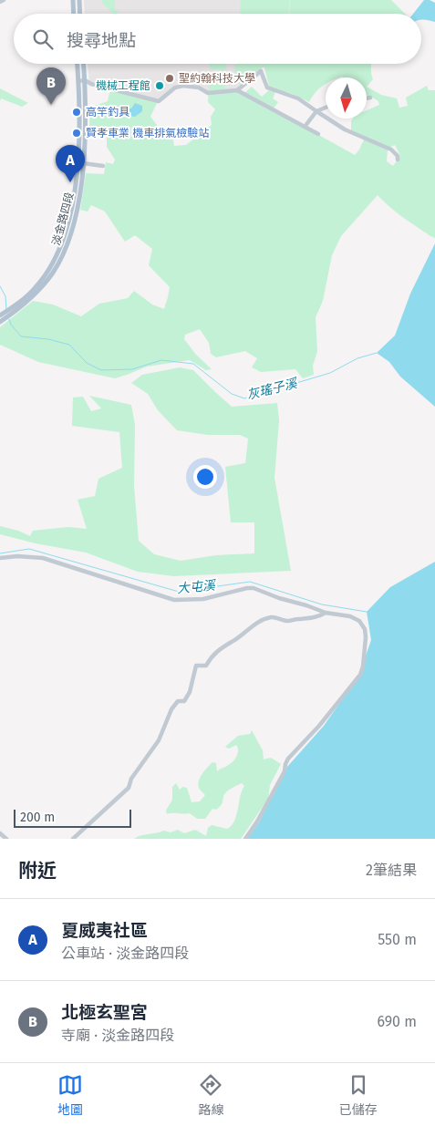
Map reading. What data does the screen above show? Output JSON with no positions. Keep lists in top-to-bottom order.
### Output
{
  "streets": {
    "main road": ["淡金路四段"]
  },
  "water": ["灰瑤子溪", "大屯溪"],
  "places": [
    "聖約翰科技大學",
    "機械工程館",
    "高竿釣具",
    "賢孝車業 機車排氣檢驗站"
  ],
  "scale_bar": "200 m",
  "north": "bottom",
  "page": {
    "search": "搜尋地點",
    "pins": ["B", "A"],
    "scale": "200 m",
    "heading": ["附近", "2筆結果"],
    "list": [
      {
        "mark": "A",
        "name": "夏威夷社區",
        "note": "公車站 · 淡金路四段",
        "value": "550 m"
      },
      {
        "mark": "B",
        "name": "北極玄聖宮",
        "note": "寺廟 · 淡金路四段",
        "value": "690 m"
      }
    ],
    "nav": ["地圖", "路線", "已儲存"]
  }
}
